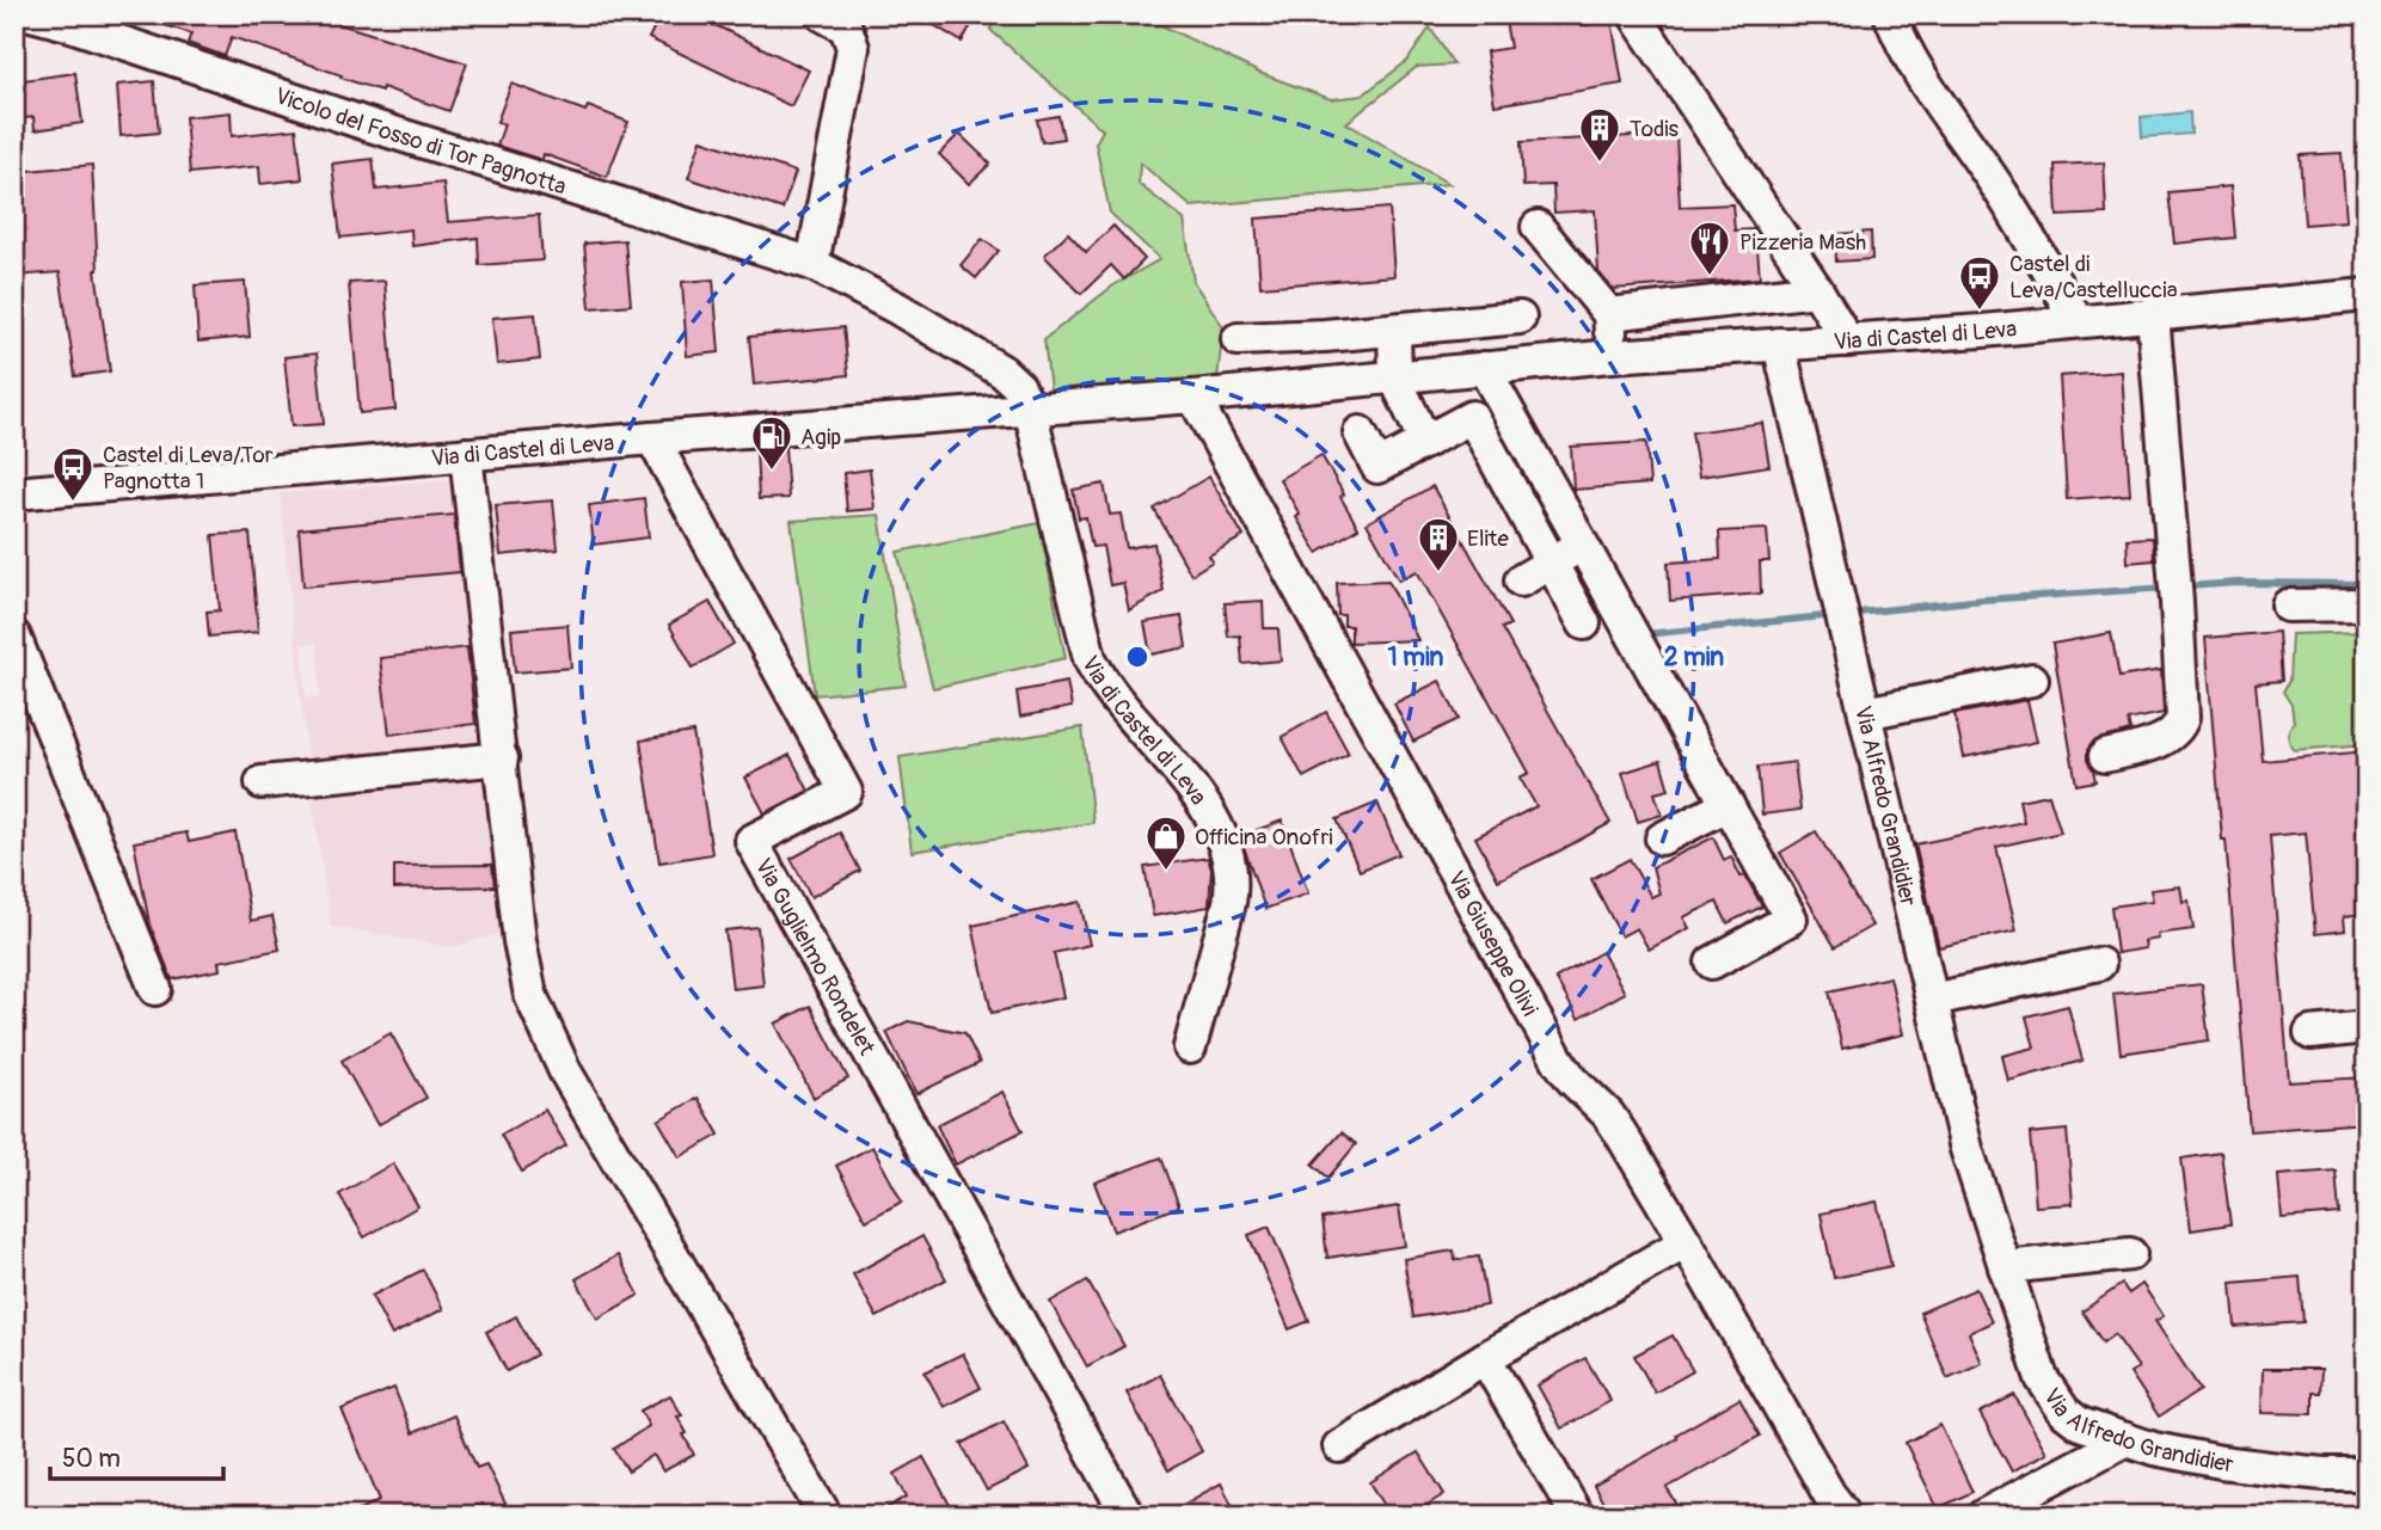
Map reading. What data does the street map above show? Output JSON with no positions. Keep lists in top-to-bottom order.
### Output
{
  "streets": {
    "street": [
      "Vicolo del Fosso di Tor Pagnotta",
      "Via di Castel di Leva",
      "Via Alfredo Grandidier",
      "Via Giuseppe Olivi",
      "Via Guglielmo Rondelet"
    ]
  },
  "crossings": [
    ["Vicolo del Fosso di Tor Pagnotta", "Via di Castel di Leva"],
    ["Via di Castel di Leva", "Via Alfredo Grandidier"],
    ["Via di Castel di Leva", "Via Giuseppe Olivi"],
    ["Via di Castel di Leva", "Via Guglielmo Rondelet"]
  ],
  "places": {
    "building": ["Todis", "Elite"],
    "restaurant": ["Pizzeria Mash"],
    "bus stop": ["Castel di Leva/Castelluccia", "Castel di Leva/Tor Pagnotta 1"],
    "fuel station": ["Agip"],
    "shop": ["Officina Onofri"]
  },
  "scale_bar": "50 m",
  "rings": ["1 min", "2 min"]
}
